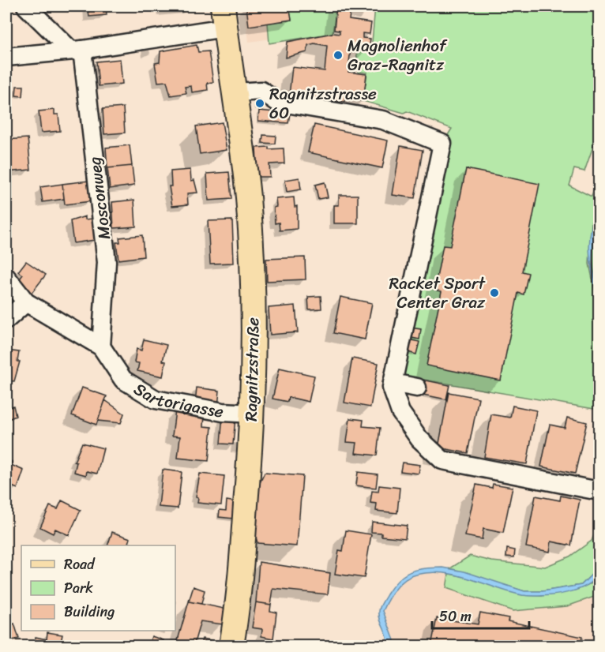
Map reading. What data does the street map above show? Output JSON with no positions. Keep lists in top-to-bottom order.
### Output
{
  "streets": {
    "main road": ["Ragnitzstraße"],
    "street": ["Mosconweg", "Sartorigasse"]
  },
  "crossings": [
    ["Mosconweg", "Sartorigasse"],
    ["Ragnitzstraße", "Sartorigasse"]
  ],
  "places": ["Magnolienhof Graz-Ragnitz", "Ragnitzstrasse 60", "Racket Sport Center Graz"],
  "legend": ["Road", "Park", "Building"],
  "scale_bar": "50 m"
}
